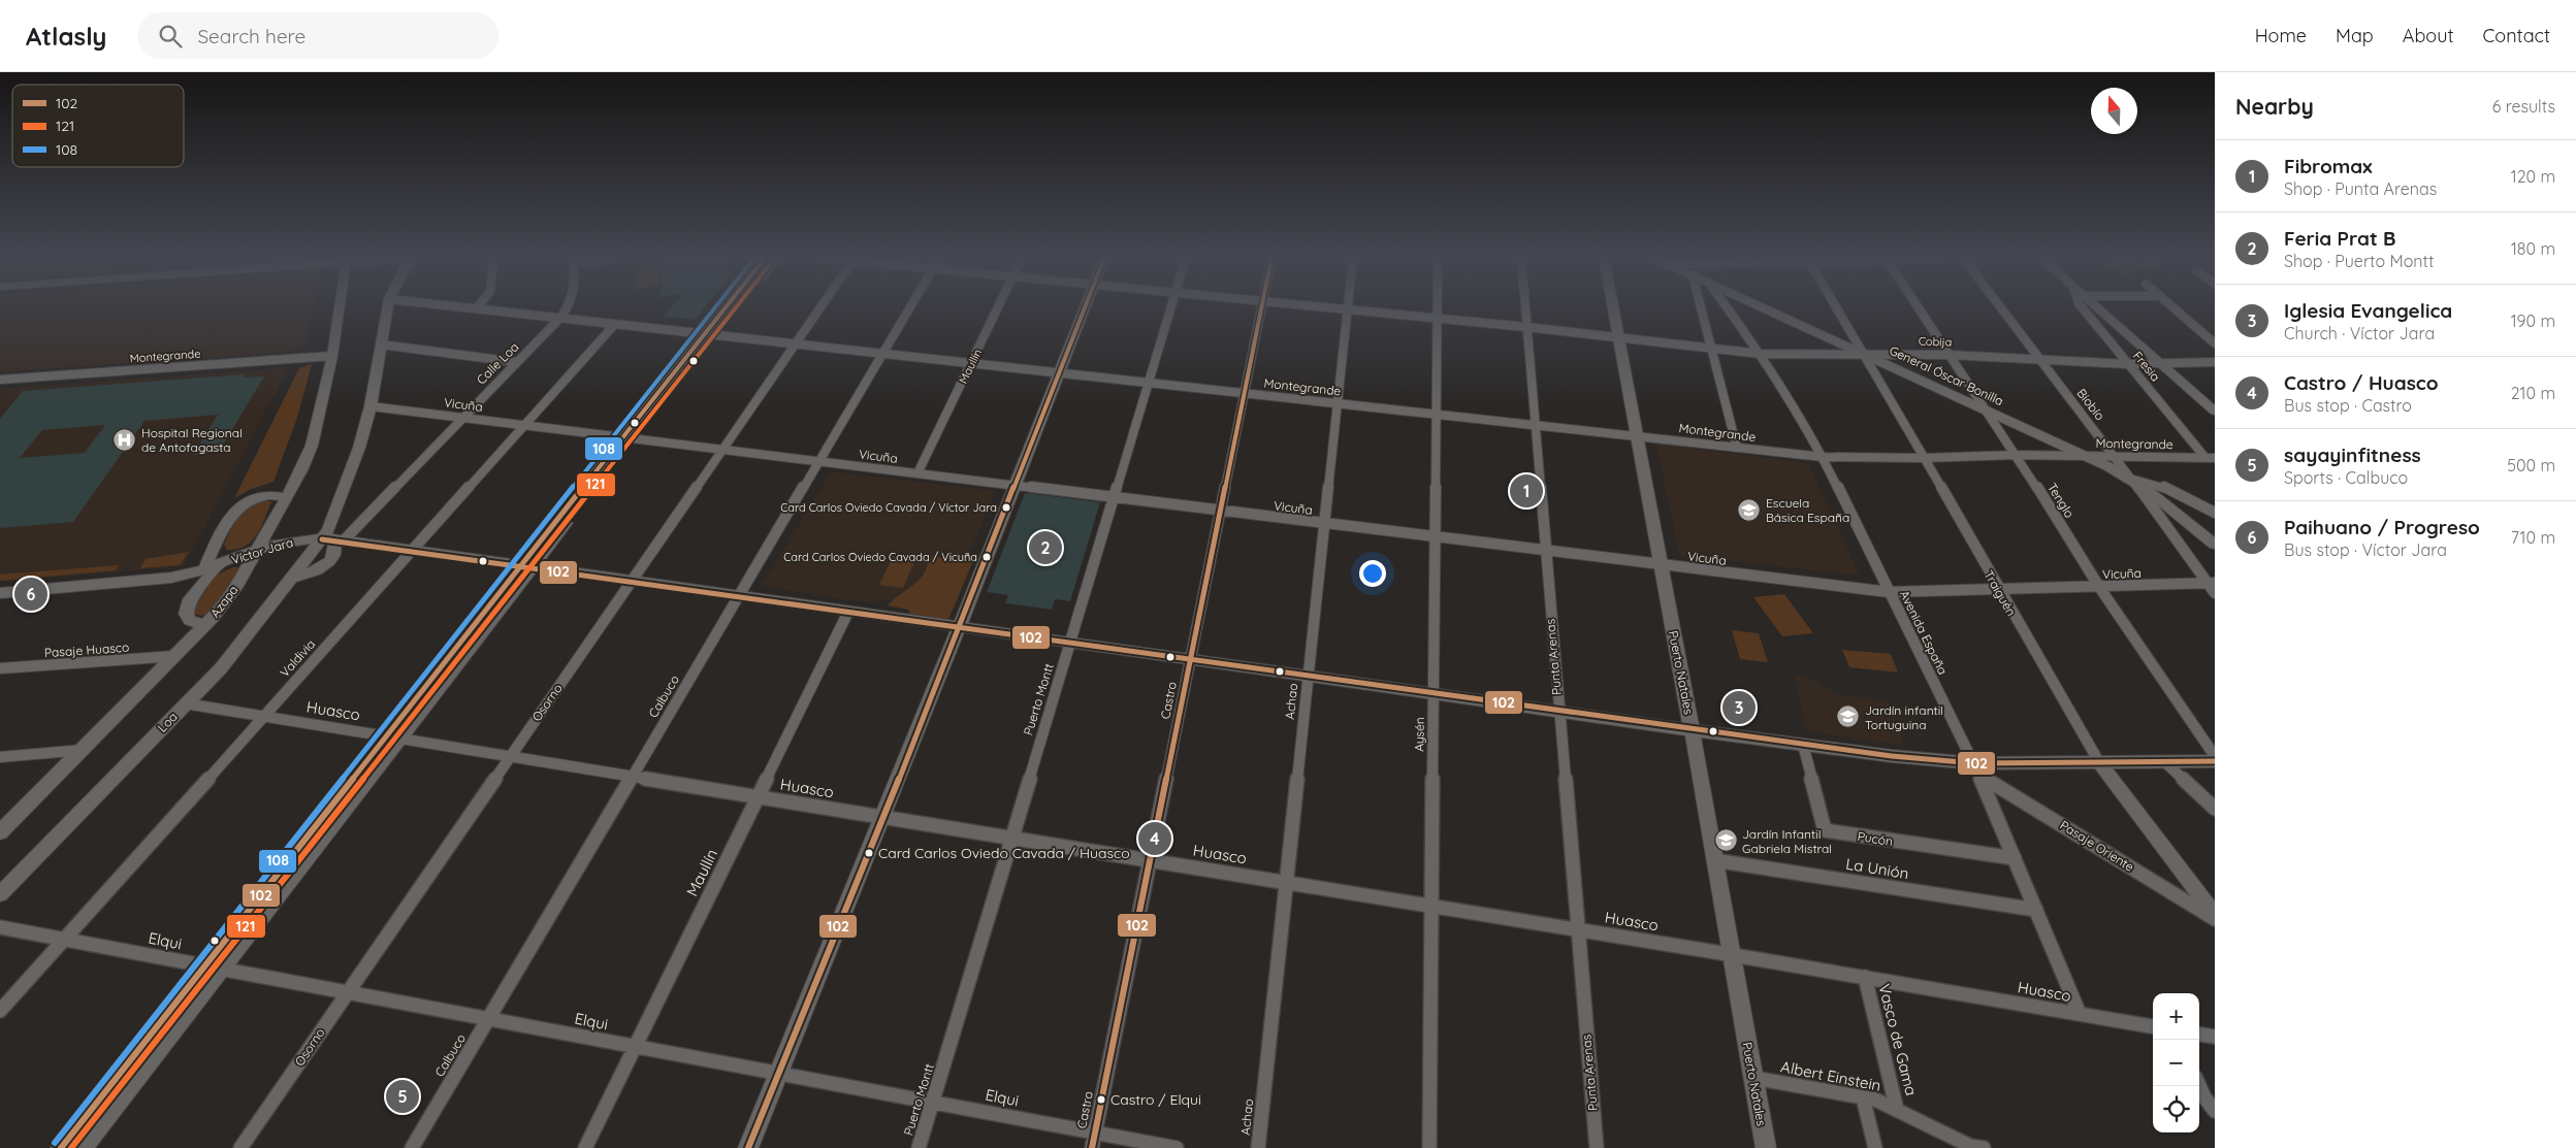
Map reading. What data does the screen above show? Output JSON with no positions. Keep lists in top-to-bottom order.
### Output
{
  "streets": {
    "street": [
      "Cobija",
      "Montegrande",
      "Calle Loa",
      "Maullín",
      "Fresia",
      "General Óscar Bonilla",
      "Vicuña",
      "Biobío",
      "Tenglo",
      "Víctor Jara",
      "Traiguén",
      "Azapa",
      "Avenida España",
      "Pasaje Huasco",
      "Punta Arenas",
      "Valdivia",
      "Puerto Natales",
      "Calbuco",
      "Puerto Montt",
      "Castro",
      "Achao",
      "Osorno",
      "Huasco",
      "Loa",
      "Aysén",
      "Pucón",
      "Pasaje Oriente",
      "La Unión",
      "Elqui",
      "Vasco de Gama",
      "Albert Einstein"
    ]
  },
  "crossings": [
    ["Cobija", "Fresia"],
    ["Cobija", "General Óscar Bonilla"],
    ["Cobija", "Biobío"],
    ["Cobija", "Tenglo"],
    ["Cobija", "Traiguén"],
    ["Cobija", "Avenida España"],
    ["Cobija", "Punta Arenas"],
    ["Cobija", "Puerto Natales"],
    ["Cobija", "Achao"],
    ["Cobija", "Aysén"],
    ["Montegrande", "Calle Loa"],
    ["Montegrande", "Maullín"],
    ["Montegrande", "Fresia"],
    ["Montegrande", "General Óscar Bonilla"],
    ["Montegrande", "Biobío"],
    ["Montegrande", "Tenglo"],
    ["Montegrande", "Traiguén"],
    ["Montegrande", "Azapa"],
    ["Montegrande", "Avenida España"],
    ["Montegrande", "Punta Arenas"],
    ["Montegrande", "Valdivia"],
    ["Montegrande", "Puerto Natales"],
    ["Montegrande", "Calbuco"],
    ["Montegrande", "Puerto Montt"],
    ["Montegrande", "Castro"],
    ["Montegrande", "Achao"],
    ["Montegrande", "Osorno"],
    ["Montegrande", "Aysén"],
    ["Calle Loa", "Vicuña"],
    ["Calle Loa", "Víctor Jara"],
    ["Calle Loa", "Loa"],
    ["Maullín", "Vicuña"],
    ["Maullín", "Víctor Jara"],
    ["Maullín", "Huasco"],
    ["Maullín", "Elqui"],
    ["General Óscar Bonilla", "Biobío"],
    ["General Óscar Bonilla", "Tenglo"],
    ["General Óscar Bonilla", "Traiguén"],
    ["Vicuña", "Biobío"],
    ["Vicuña", "Tenglo"],
    ["Vicuña", "Traiguén"],
    ["Vicuña", "Avenida España"],
    ["Vicuña", "Punta Arenas"],
    ["Vicuña", "Valdivia"],
    ["Vicuña", "Puerto Natales"],
    ["Vicuña", "Calbuco"],
    ["Vicuña", "Puerto Montt"],
    ["Vicuña", "Castro"],
    ["Vicuña", "Achao"],
    ["Vicuña", "Osorno"],
    ["Vicuña", "Aysén"],
    ["Víctor Jara", "Traiguén"],
    ["Víctor Jara", "Azapa"],
    ["Víctor Jara", "Avenida España"],
    ["Víctor Jara", "Punta Arenas"],
    ["Víctor Jara", "Valdivia"],
    ["Víctor Jara", "Puerto Natales"],
    ["Víctor Jara", "Calbuco"],
    ["Víctor Jara", "Puerto Montt"],
    ["Víctor Jara", "Castro"],
    ["Víctor Jara", "Achao"],
    ["Víctor Jara", "Osorno"],
    ["Víctor Jara", "Loa"],
    ["Víctor Jara", "Aysén"],
    ["Víctor Jara", "Pucón"],
    ["Víctor Jara", "Pasaje Oriente"],
    ["Azapa", "Pasaje Huasco"],
    ["Avenida España", "Huasco"],
    ["Avenida España", "Pucón"],
    ["Avenida España", "Pasaje Oriente"],
    ["Avenida España", "La Unión"],
    ["Punta Arenas", "Huasco"],
    ["Valdivia", "Huasco"],
    ["Valdivia", "Elqui"],
    ["Puerto Natales", "Huasco"],
    ["Puerto Natales", "La Unión"],
    ["Puerto Natales", "Albert Einstein"],
    ["Calbuco", "Huasco"],
    ["Calbuco", "Elqui"],
    ["Puerto Montt", "Huasco"],
    ["Puerto Montt", "Elqui"],
    ["Castro", "Huasco"],
    ["Castro", "Elqui"],
    ["Achao", "Huasco"],
    ["Osorno", "Huasco"],
    ["Osorno", "Elqui"],
    ["Huasco", "Loa"],
    ["Huasco", "Aysén"],
    ["Huasco", "Vasco de Gama"],
    ["Vasco de Gama", "Albert Einstein"]
  ],
  "places": {
    "hospital": ["Hospital Regional de Antofagasta"],
    "other": [
      "Card Carlos Oviedo Cavada / Víctor Jara",
      "Card Carlos Oviedo Cavada / Vicuña",
      "Card Carlos Oviedo Cavada / Huasco",
      "Castro / Elqui"
    ],
    "school or university": ["Escuela Básica España", "Jardín infantil Tortuguina", "Jardín Infantil Gabriela Mistral"]
  },
  "lines": ["transit line 102", "transit line 121", "transit line 108"],
  "legend": ["102", "121", "108"],
  "north": "top",
  "page": {
    "header": "Atlasly",
    "search": "Search here",
    "nav": [
      "Home",
      "Map",
      "About",
      "Contact"
    ],
    "heading": ["Nearby", "6 results"],
    "list": [
      {
        "mark": "1",
        "name": "Fibromax",
        "note": "Shop · Punta Arenas",
        "value": "120 m"
      },
      {
        "mark": "2",
        "name": "Feria Prat B",
        "note": "Shop · Puerto Montt",
        "value": "180 m"
      },
      {
        "mark": "3",
        "name": "Iglesia Evangelica",
        "note": "Church · Víctor Jara",
        "value": "190 m"
      },
      {
        "mark": "4",
        "name": "Castro / Huasco",
        "note": "Bus stop · Castro",
        "value": "210 m"
      },
      {
        "mark": "5",
        "name": "sayayinfitness",
        "note": "Sports · Calbuco",
        "value": "500 m"
      },
      {
        "mark": "6",
        "name": "Paihuano / Progreso",
        "note": "Bus stop · Víctor Jara",
        "value": "710 m"
      }
    ],
    "pins": [
      "1",
      "2",
      "6",
      "3",
      "4",
      "5"
    ],
    "map_buttons": ["+", "−"]
  }
}
